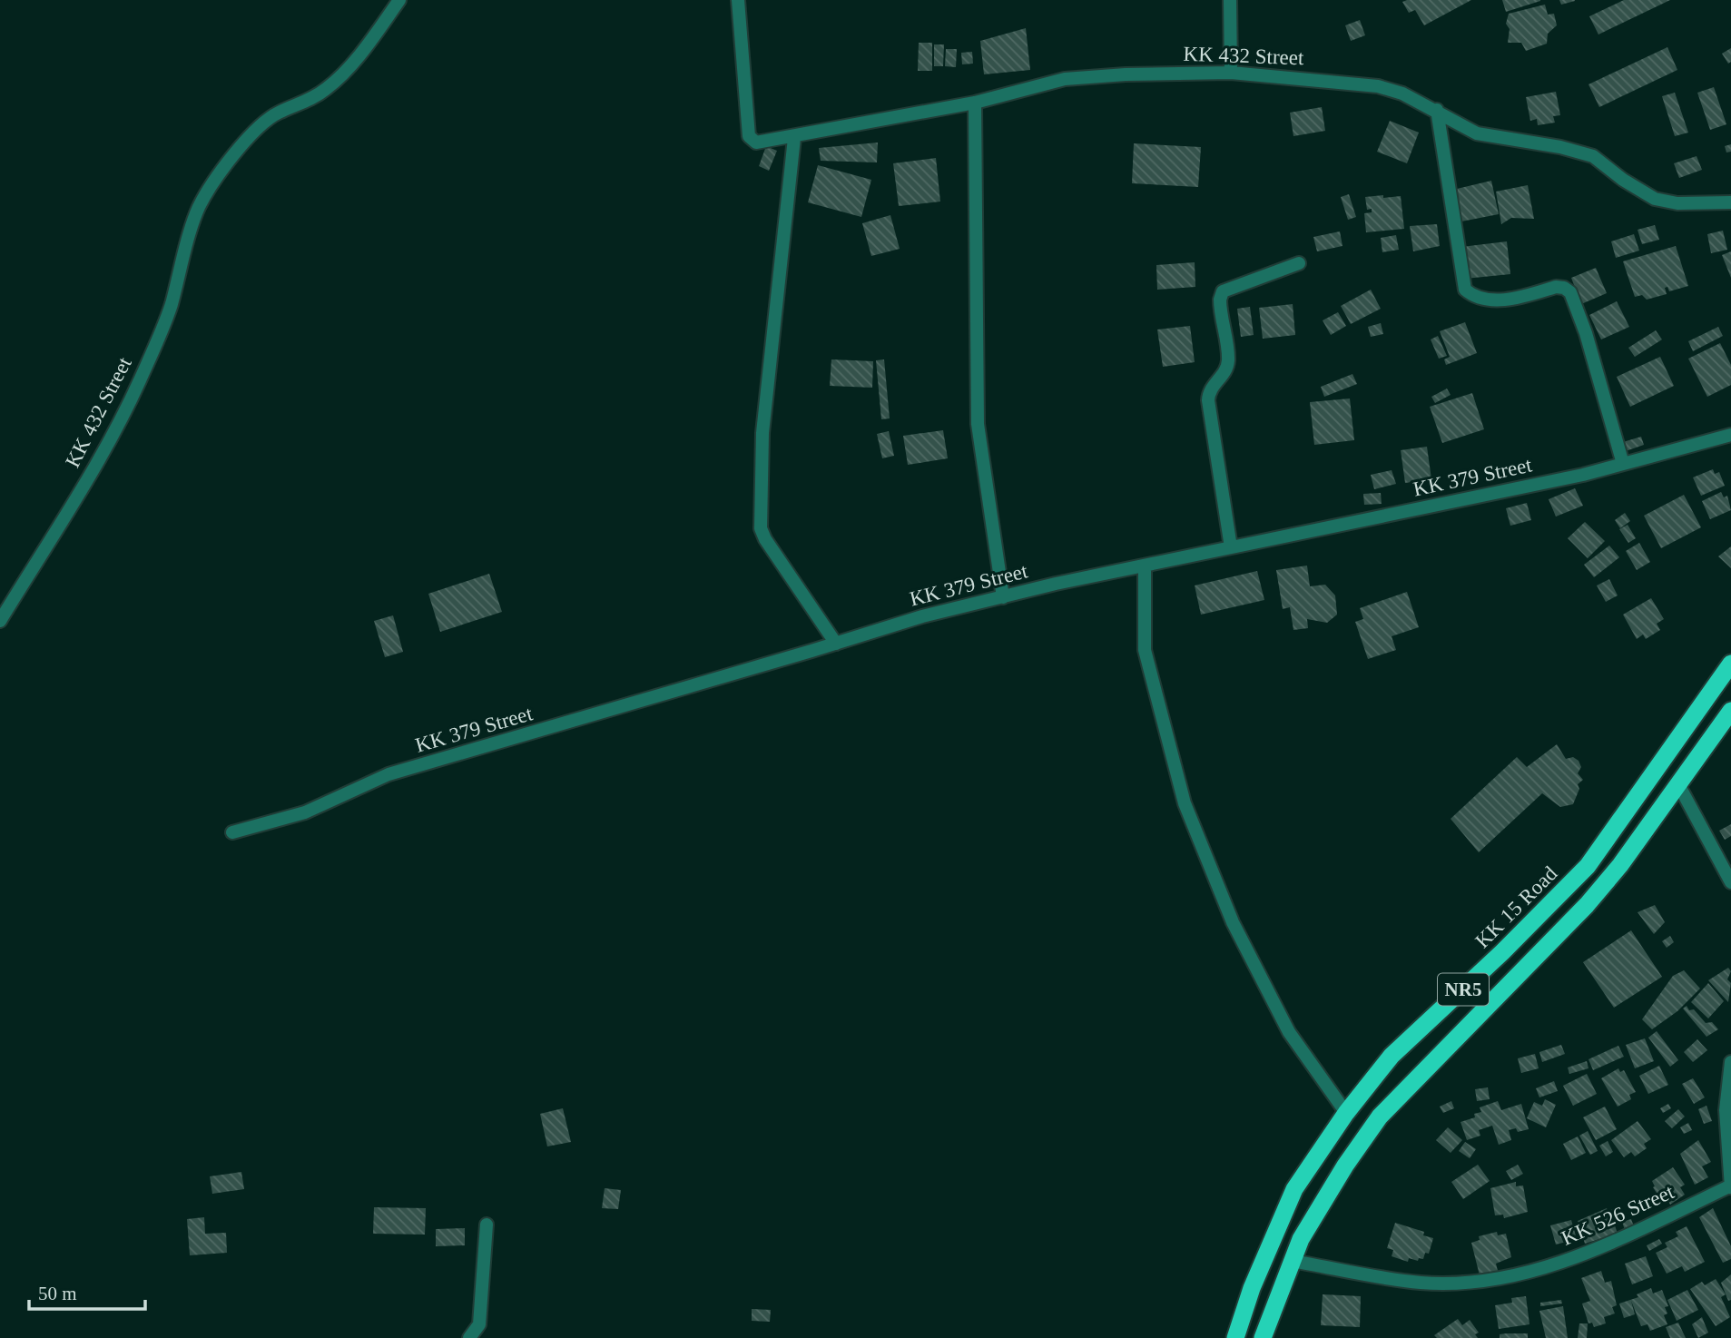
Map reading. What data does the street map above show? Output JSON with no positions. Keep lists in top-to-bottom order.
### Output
{
  "streets": {
    "highway": ["KK 15 Road", "NR5"],
    "street": ["KK 432 Street", "KK 379 Street", "KK 526 Street"]
  },
  "crossings": [
    ["NR5", "KK 526 Street"]
  ],
  "scale_bar": "50 m"
}
